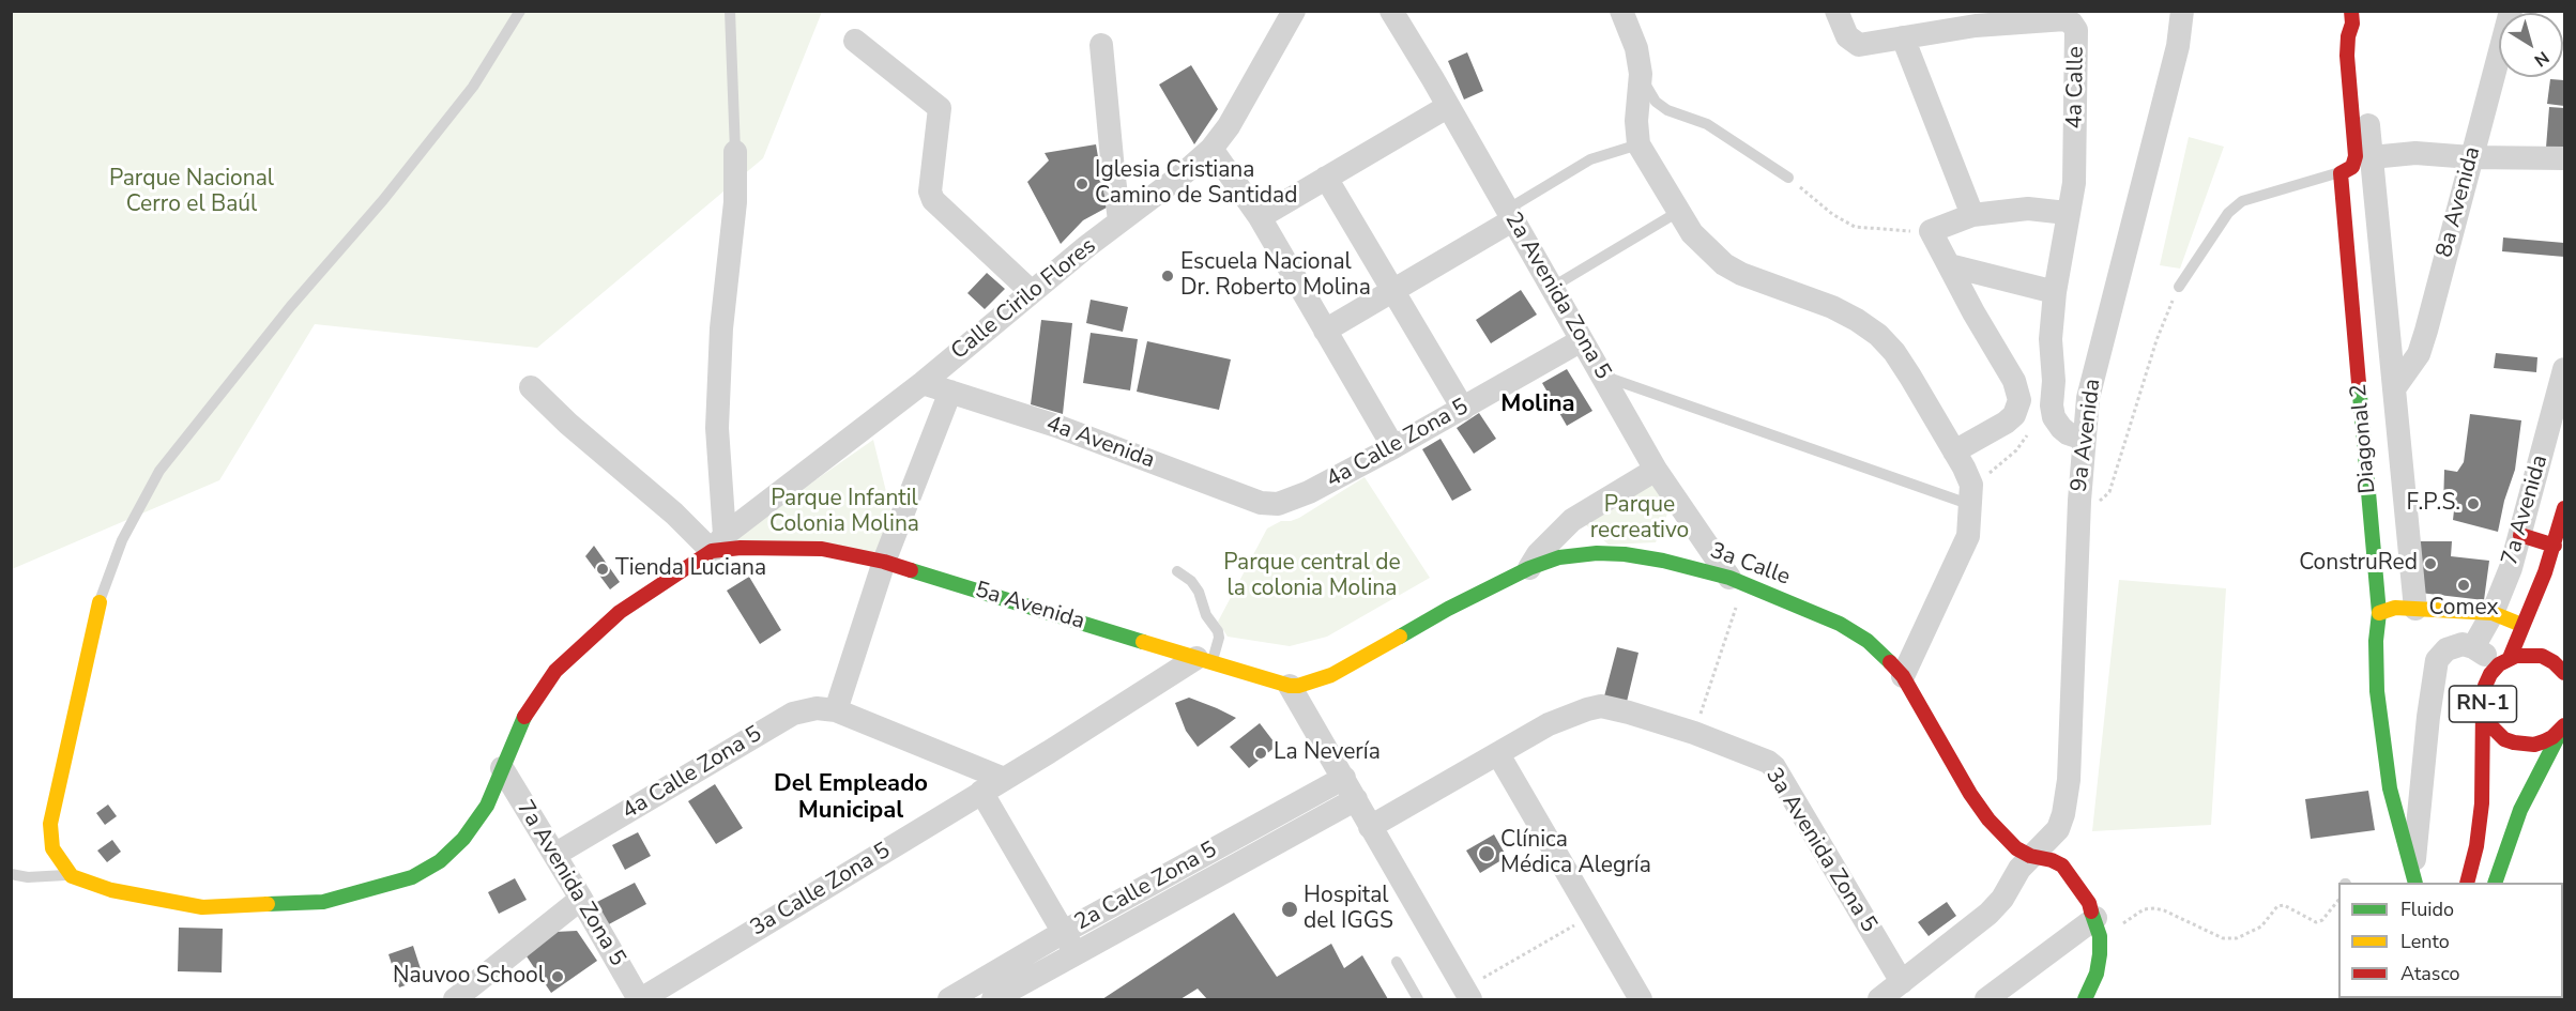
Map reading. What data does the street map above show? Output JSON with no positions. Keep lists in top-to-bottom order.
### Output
{
  "streets": {
    "street": [
      "4a Calle",
      "8a Avenida",
      "2a Avenida Zona 5",
      "Calle Cirilo Flores",
      "9a Avenida",
      "Diagonal 2",
      "4a Avenida",
      "4a Calle Zona 5",
      "7a Avenida",
      "3a Calle",
      "5a Avenida",
      "RN-1",
      "3a Avenida Zona 5",
      "7a Avenida Zona 5",
      "2a Calle Zona 5",
      "3a Calle Zona 5"
    ]
  },
  "crossings": [
    ["4a Calle", "9a Avenida"],
    ["2a Avenida Zona 5", "4a Calle Zona 5"],
    ["2a Avenida Zona 5", "3a Calle"],
    ["Calle Cirilo Flores", "4a Avenida"],
    ["Calle Cirilo Flores", "5a Avenida"],
    ["9a Avenida", "3a Calle"],
    ["9a Avenida", "3a Avenida Zona 5"],
    ["Diagonal 2", "7a Avenida"],
    ["4a Avenida", "4a Calle Zona 5"],
    ["4a Calle Zona 5", "7a Avenida Zona 5"],
    ["3a Calle", "5a Avenida"],
    ["5a Avenida", "7a Avenida Zona 5"],
    ["5a Avenida", "3a Calle Zona 5"],
    ["7a Avenida Zona 5", "3a Calle Zona 5"]
  ],
  "districts": ["Molina", "Del Empleado Municipal"],
  "parks": [
    "Parque Nacional Cerro el Baúl",
    "Parque Infantil Colonia Molina",
    "Parque recreativo",
    "Parque central de la colonia Molina"
  ],
  "places": [
    "Iglesia Cristiana Camino de Santidad",
    "Escuela Nacional Dr. Roberto Molina",
    "F.P.S.",
    "ConstruRed",
    "Tienda Luciana",
    "Comex",
    "La Nevería",
    "Clínica Médica Alegría",
    "Hospital del IGGS",
    "Nauvoo School"
  ],
  "legend": ["Fluido", "Lento", "Atasco"],
  "north": "bottom right"
}
